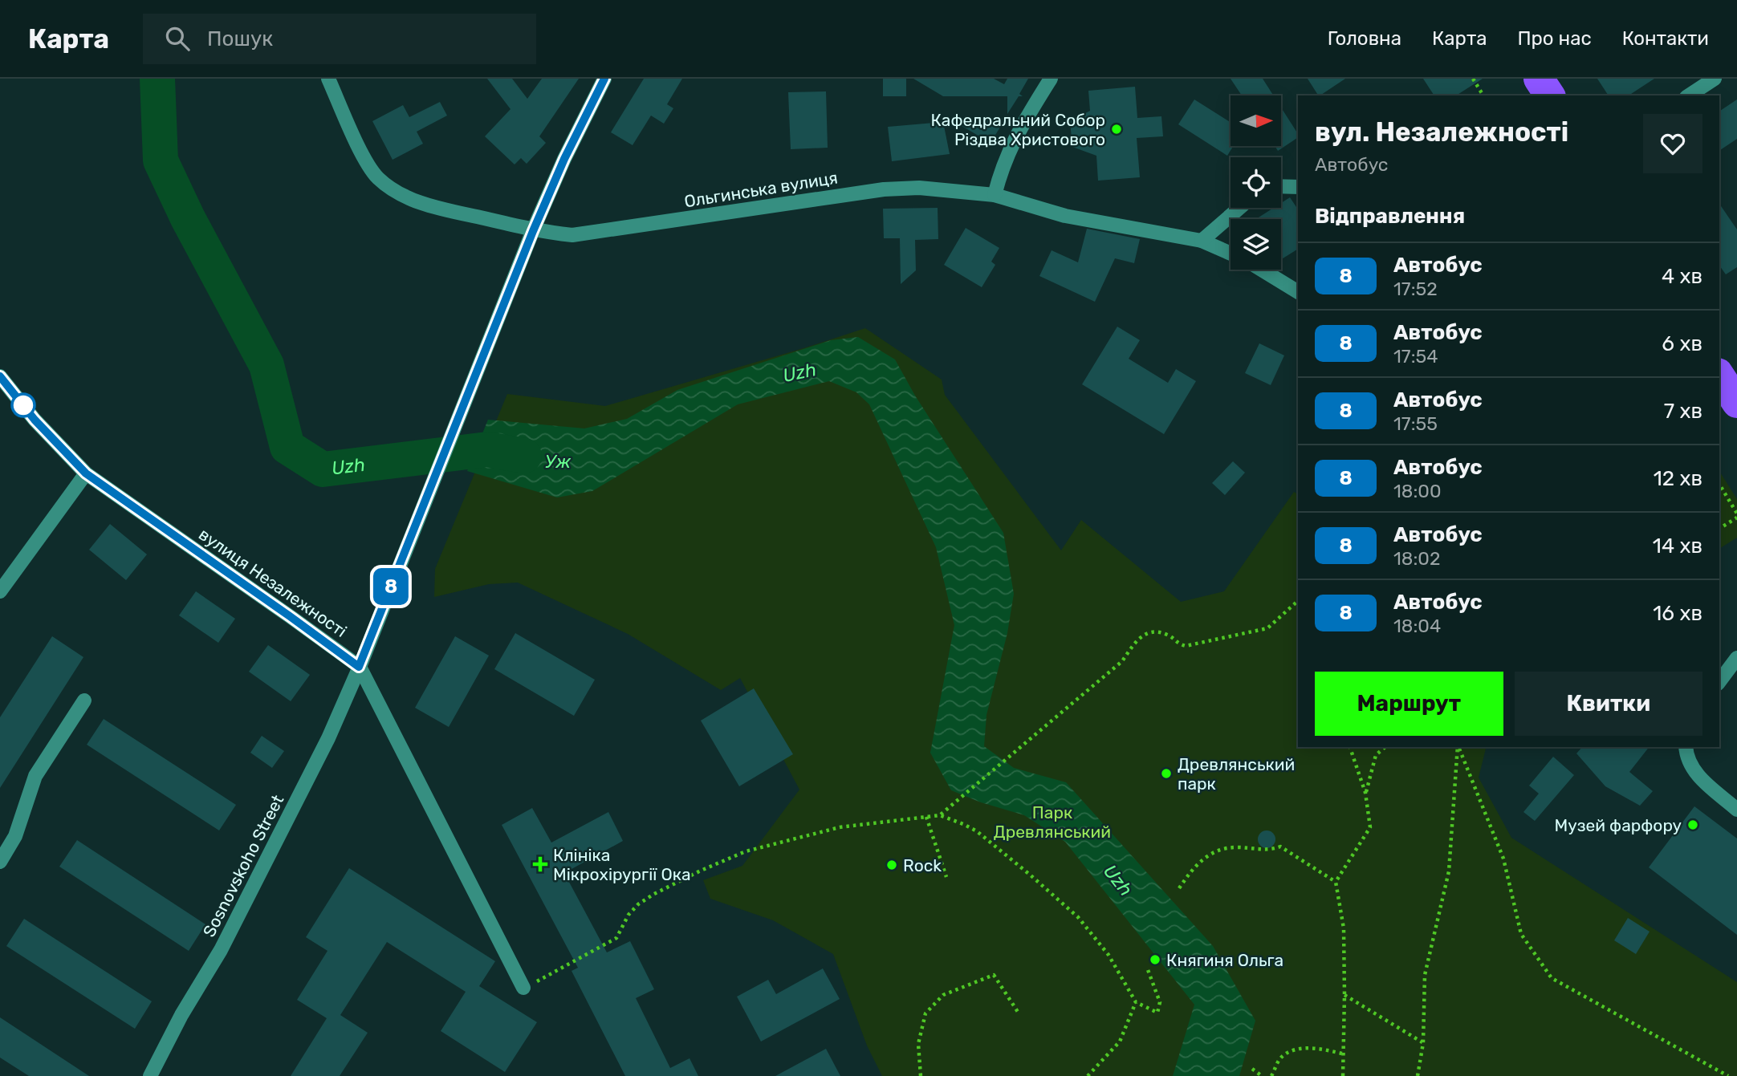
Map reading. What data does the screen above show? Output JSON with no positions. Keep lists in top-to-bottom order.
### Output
{
  "streets": {
    "street": ["Ольгинська вулиця", "вулиця Незалежності", "Sosnovskoho Street"]
  },
  "crossings": [
    ["Ольгинська вулиця", "Sosnovskoho Street"],
    ["вулиця Незалежності", "Sosnovskoho Street"]
  ],
  "water": ["Uzh", "Уж"],
  "parks": ["Парк Древлянський"],
  "places": {
    "other": [
      "Кафедральний Собор Різдва Христового",
      "Древлянський парк",
      "Музей фарфору",
      "Rock",
      "Княгиня Ольга"
    ],
    "health": ["Клініка Мікрохірургії Ока"]
  },
  "lines": ["bus line 8"],
  "north": "right",
  "page": {
    "header": "Карта",
    "search": "Пошук",
    "nav": [
      "Головна",
      "Карта",
      "Про нас",
      "Контакти"
    ],
    "on_map": "8",
    "heading": [
      ["вул. Незалежності", "Автобус"],
      "Відправлення"
    ],
    "list": [
      {
        "mark": "8",
        "name": "Автобус",
        "note": "17:52",
        "value": "4 хв"
      },
      {
        "mark": "8",
        "name": "Автобус",
        "note": "17:54",
        "value": "6 хв"
      },
      {
        "mark": "8",
        "name": "Автобус",
        "note": "17:55",
        "value": "7 хв"
      },
      {
        "mark": "8",
        "name": "Автобус",
        "note": "18:00",
        "value": "12 хв"
      },
      {
        "mark": "8",
        "name": "Автобус",
        "note": "18:02",
        "value": "14 хв"
      },
      {
        "mark": "8",
        "name": "Автобус",
        "note": "18:04",
        "value": "16 хв"
      }
    ],
    "buttons": ["Маршрут", "Квитки"]
  }
}
